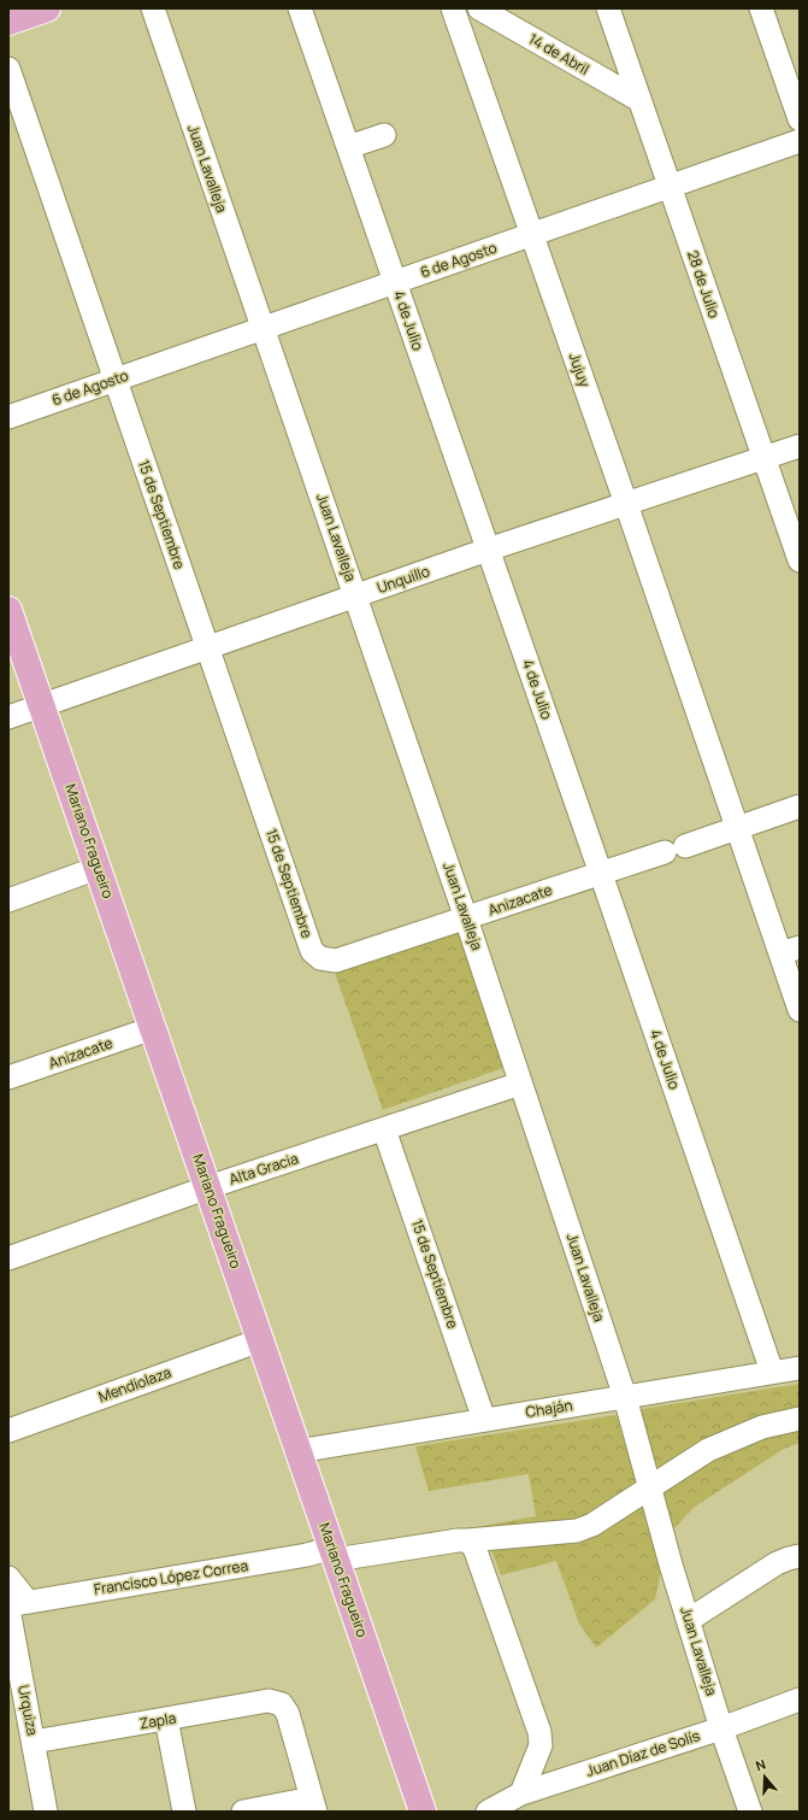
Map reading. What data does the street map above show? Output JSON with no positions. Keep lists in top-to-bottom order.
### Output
{
  "streets": {
    "main road": ["Mariano Fragueiro"],
    "street": [
      "14 de Abril",
      "Juan Lavalleja",
      "6 de Agosto",
      "28 de Julio",
      "4 de Julio",
      "Jujuy",
      "15 de Septiembre",
      "Unquillo",
      "Anizacate",
      "Alta Gracia",
      "Mendiolaza",
      "Chaján",
      "Francisco López Correa",
      "Urquiza",
      "Zapla",
      "Juan Díaz de Solís"
    ]
  },
  "crossings": [
    ["14 de Abril", "28 de Julio"],
    ["Juan Lavalleja", "6 de Agosto"],
    ["Juan Lavalleja", "Unquillo"],
    ["Juan Lavalleja", "Anizacate"],
    ["Juan Lavalleja", "Alta Gracia"],
    ["Juan Lavalleja", "Chaján"],
    ["Juan Lavalleja", "Francisco López Correa"],
    ["Juan Lavalleja", "Juan Díaz de Solís"],
    ["6 de Agosto", "28 de Julio"],
    ["6 de Agosto", "4 de Julio"],
    ["6 de Agosto", "Jujuy"],
    ["6 de Agosto", "15 de Septiembre"],
    ["28 de Julio", "Unquillo"],
    ["4 de Julio", "Unquillo"],
    ["4 de Julio", "Anizacate"],
    ["4 de Julio", "Chaján"],
    ["Jujuy", "Unquillo"],
    ["Jujuy", "Anizacate"],
    ["15 de Septiembre", "Unquillo"],
    ["15 de Septiembre", "Anizacate"],
    ["15 de Septiembre", "Alta Gracia"],
    ["15 de Septiembre", "Chaján"],
    ["Unquillo", "Mariano Fragueiro"],
    ["Mariano Fragueiro", "Anizacate"],
    ["Mariano Fragueiro", "Alta Gracia"],
    ["Mariano Fragueiro", "Mendiolaza"],
    ["Mariano Fragueiro", "Chaján"],
    ["Mariano Fragueiro", "Francisco López Correa"],
    ["Francisco López Correa", "Urquiza"],
    ["Urquiza", "Zapla"]
  ],
  "north": "top"
}
